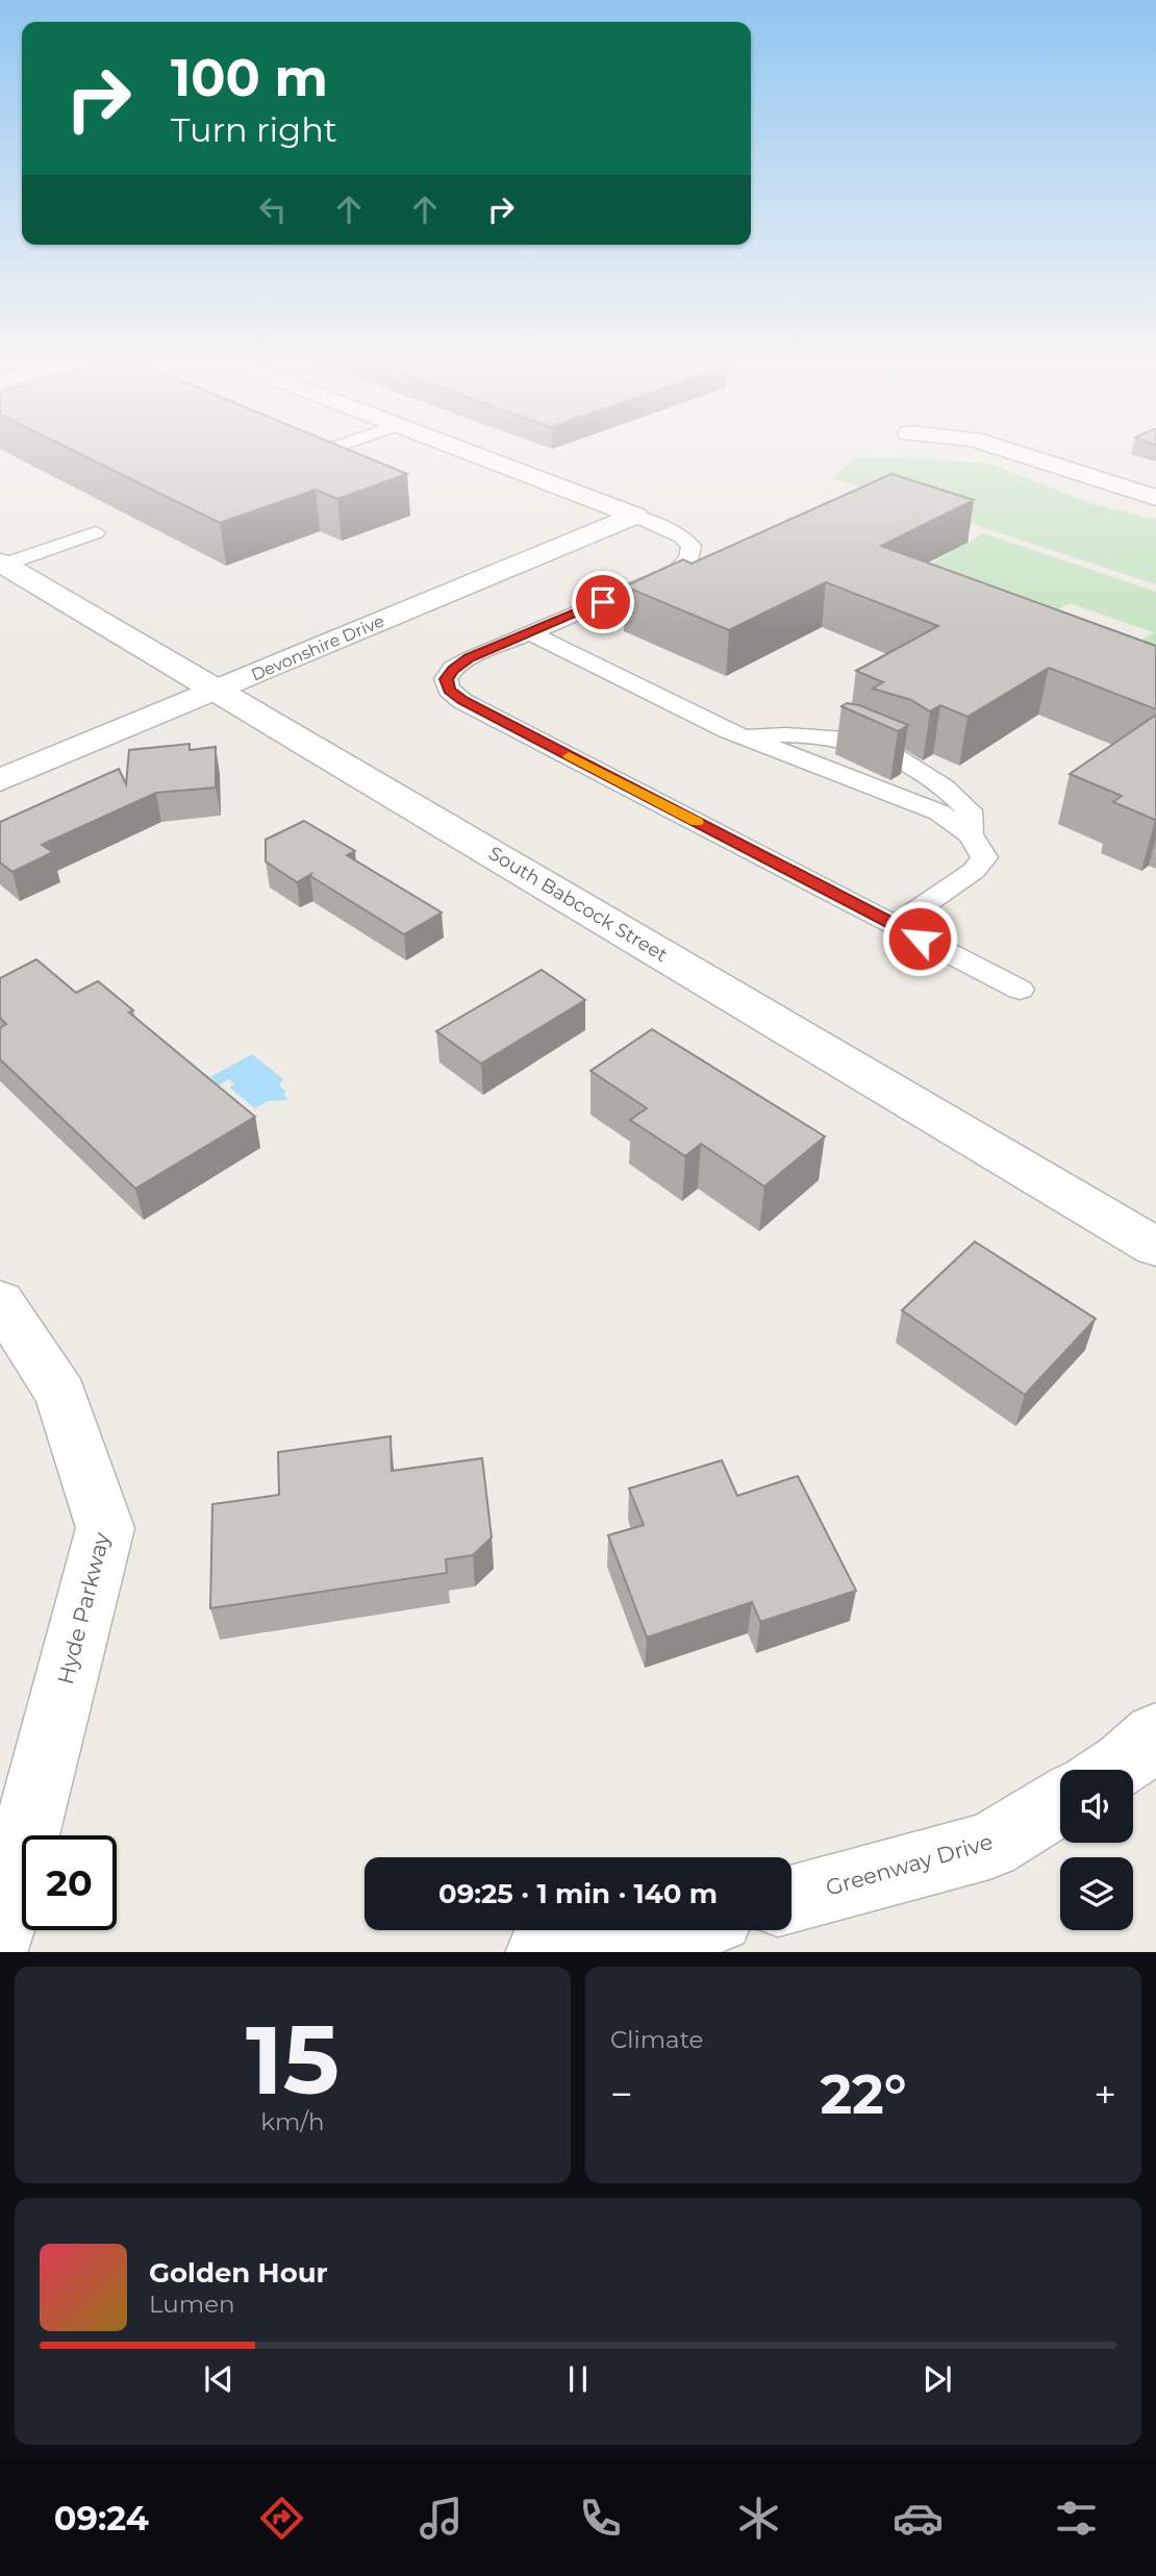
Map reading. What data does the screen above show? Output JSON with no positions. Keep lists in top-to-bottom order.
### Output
{
  "streets": {
    "street": [
      "Devonshire Drive",
      "South Babcock Street",
      "Hyde Parkway",
      "Greenway Drive"
    ]
  },
  "crossings": [
    ["Devonshire Drive", "South Babcock Street"]
  ],
  "page": {
    "turn": ["100 m", "Turn right"],
    "limit": "20",
    "trip": "09:25 · 1 min · 140 m",
    "tile": [
      ["15", "km/h"],
      "Climate"
    ],
    "heat": ["−", "22°", "+"],
    "song": ["Golden Hour", "Lumen"],
    "tabs": "09:24"
  }
}
